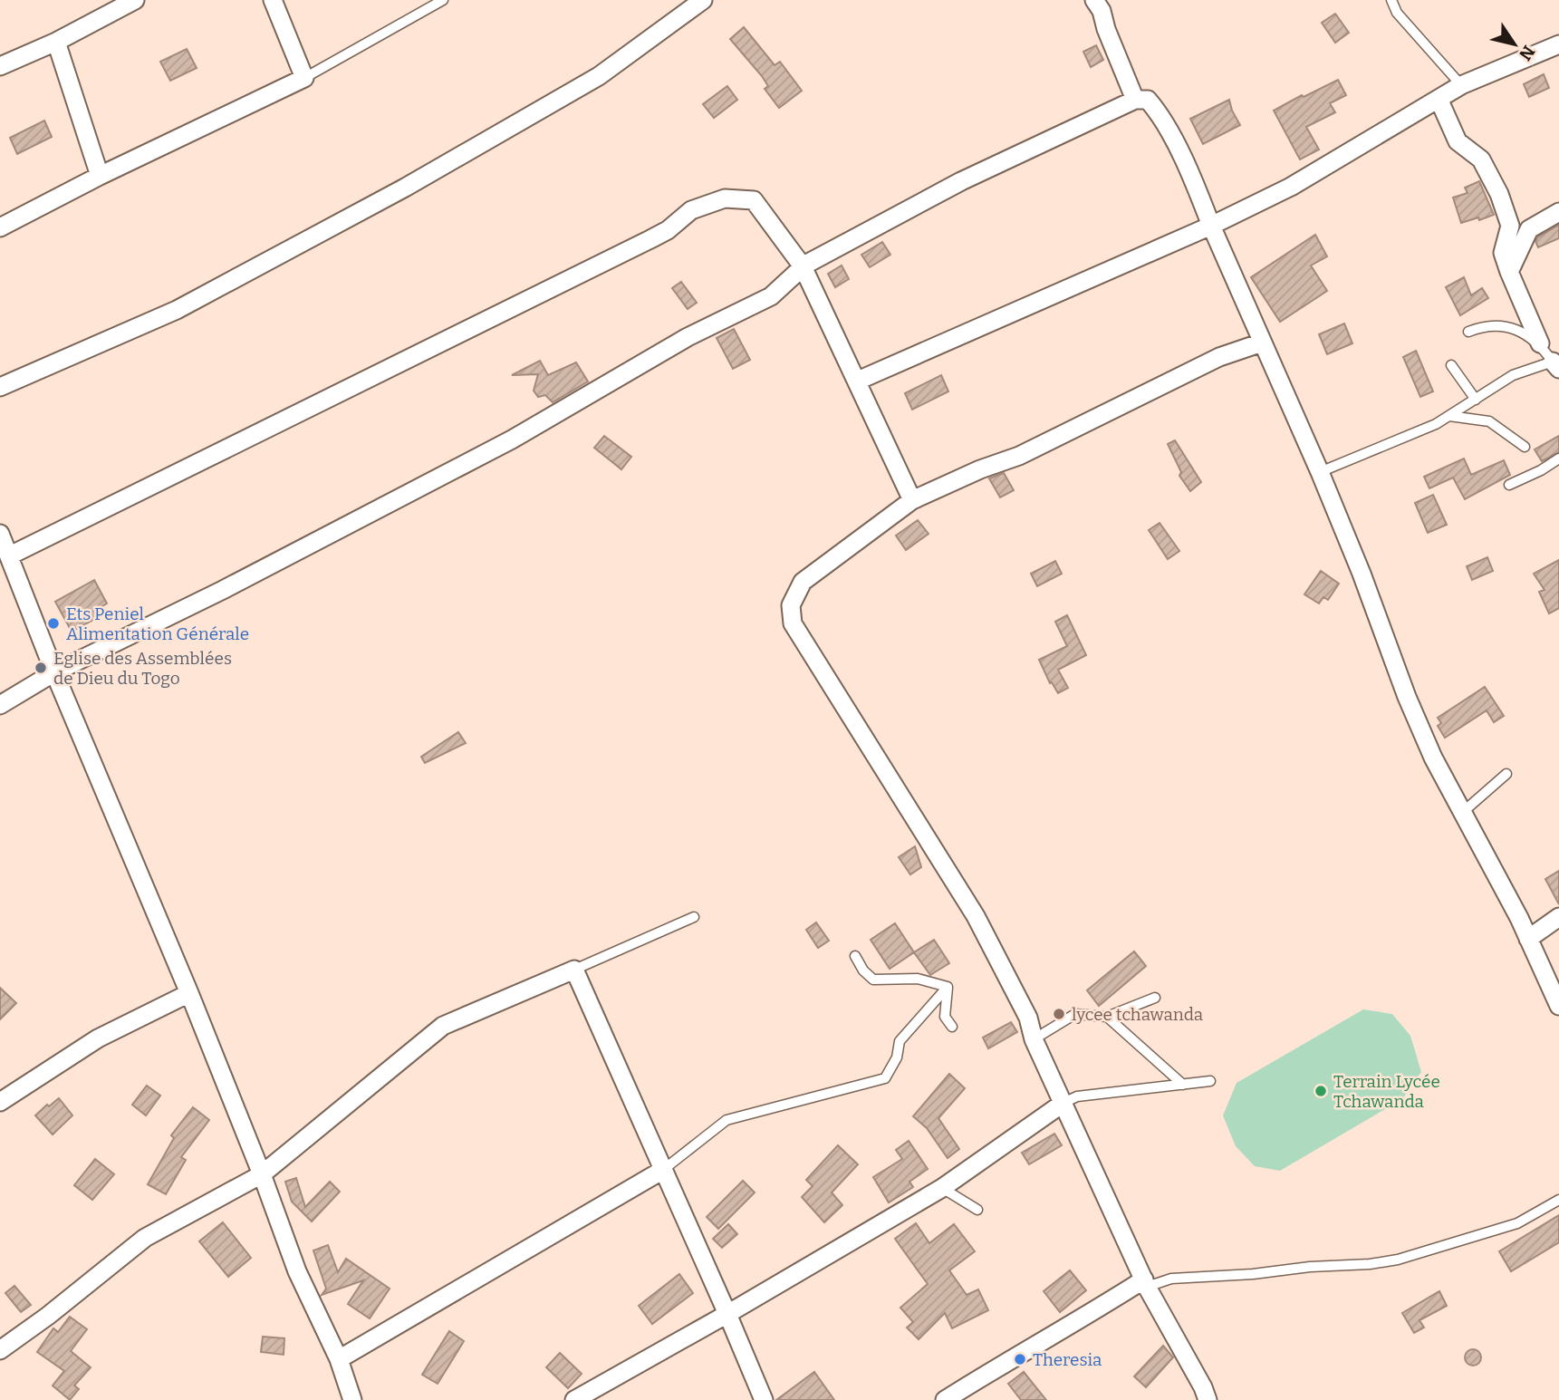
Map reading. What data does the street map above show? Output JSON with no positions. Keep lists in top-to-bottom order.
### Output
{
  "places": [
    "Ets Peniel Alimentation Générale",
    "Eglise des Assemblées de Dieu du Togo",
    "lycee tchawanda",
    "Terrain Lycée Tchawanda",
    "Theresia"
  ],
  "north": "bottom right"
}
